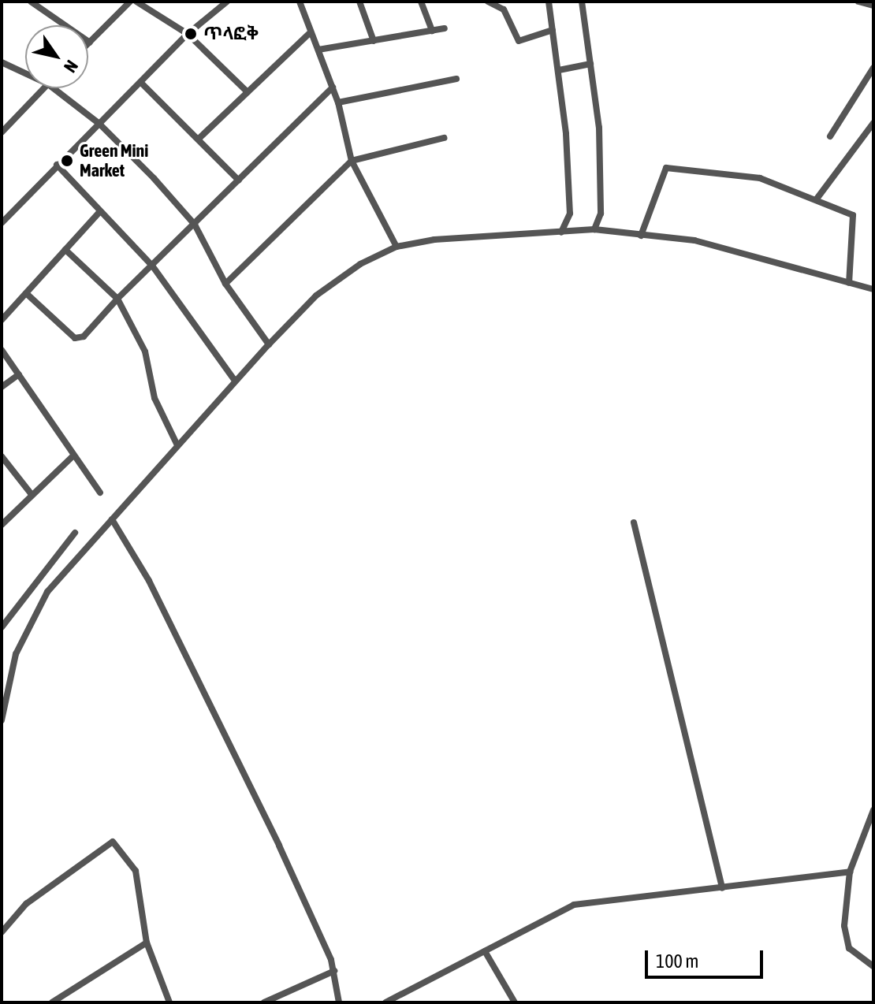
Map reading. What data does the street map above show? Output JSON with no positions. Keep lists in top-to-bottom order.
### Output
{
  "places": ["ጥላፎቅ", "Green Mini Market"],
  "scale_bar": "100 m",
  "north": "bottom right"
}
